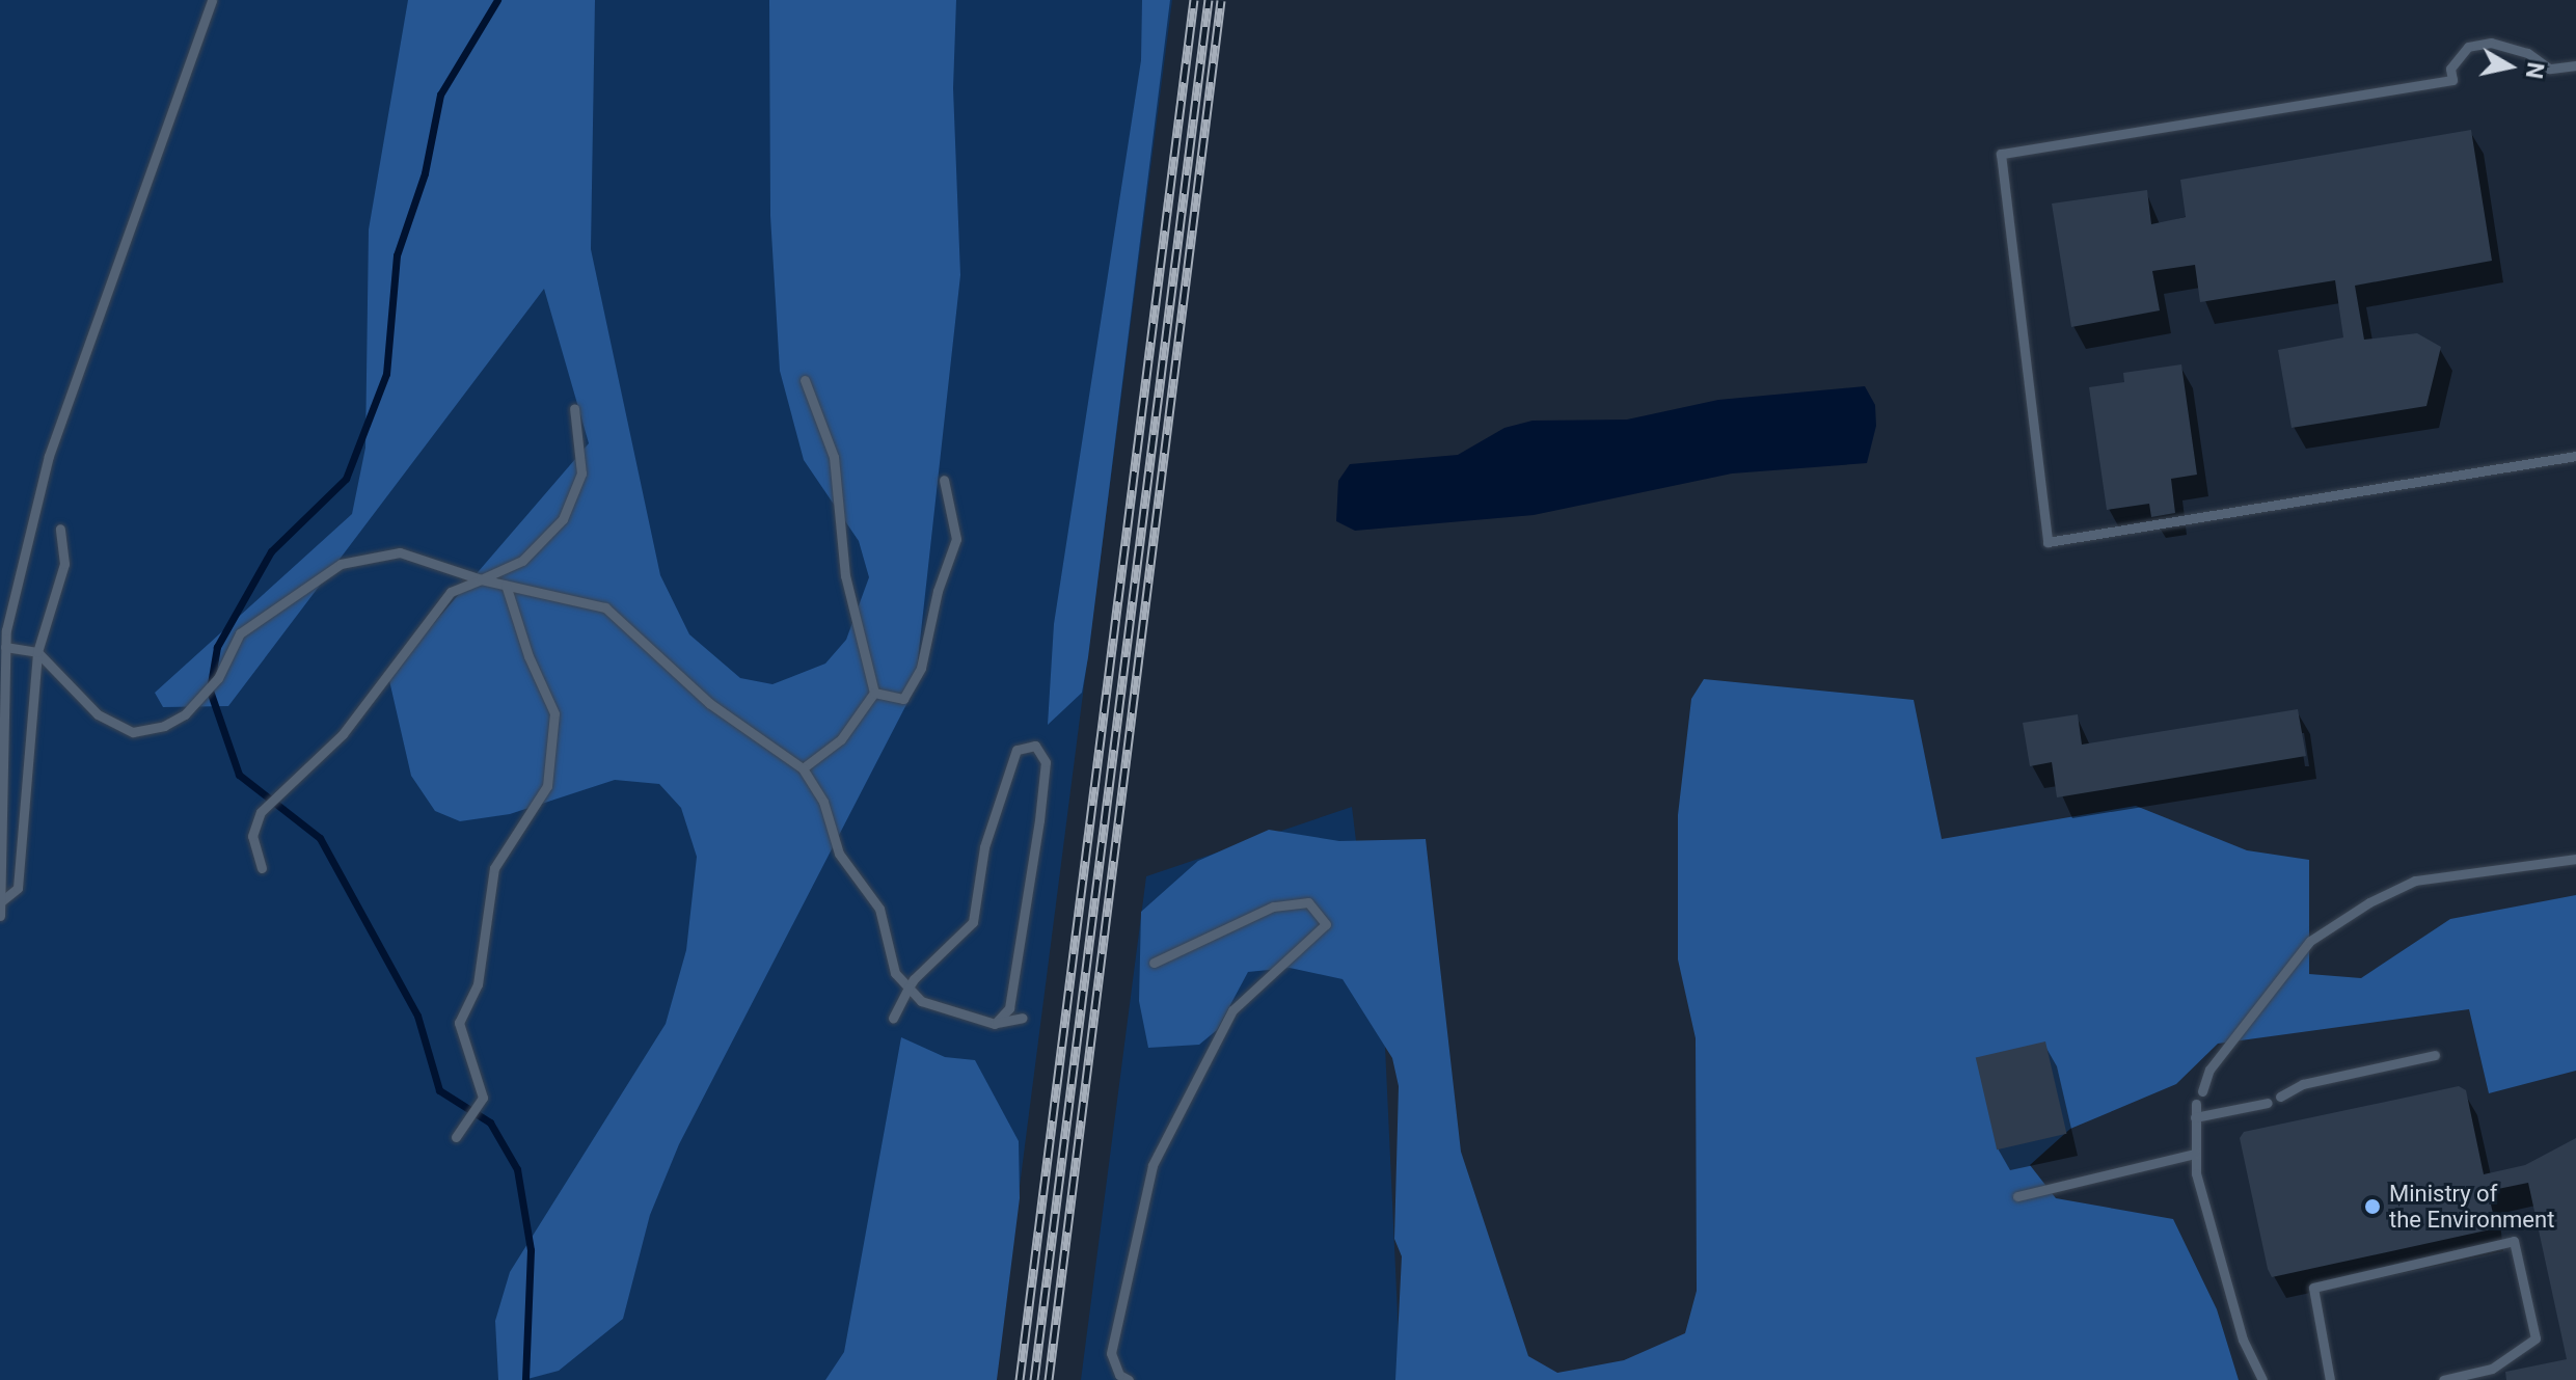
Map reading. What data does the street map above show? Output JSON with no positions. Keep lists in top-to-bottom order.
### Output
{
  "places": ["Ministry of the Environment"],
  "north": "right"
}
